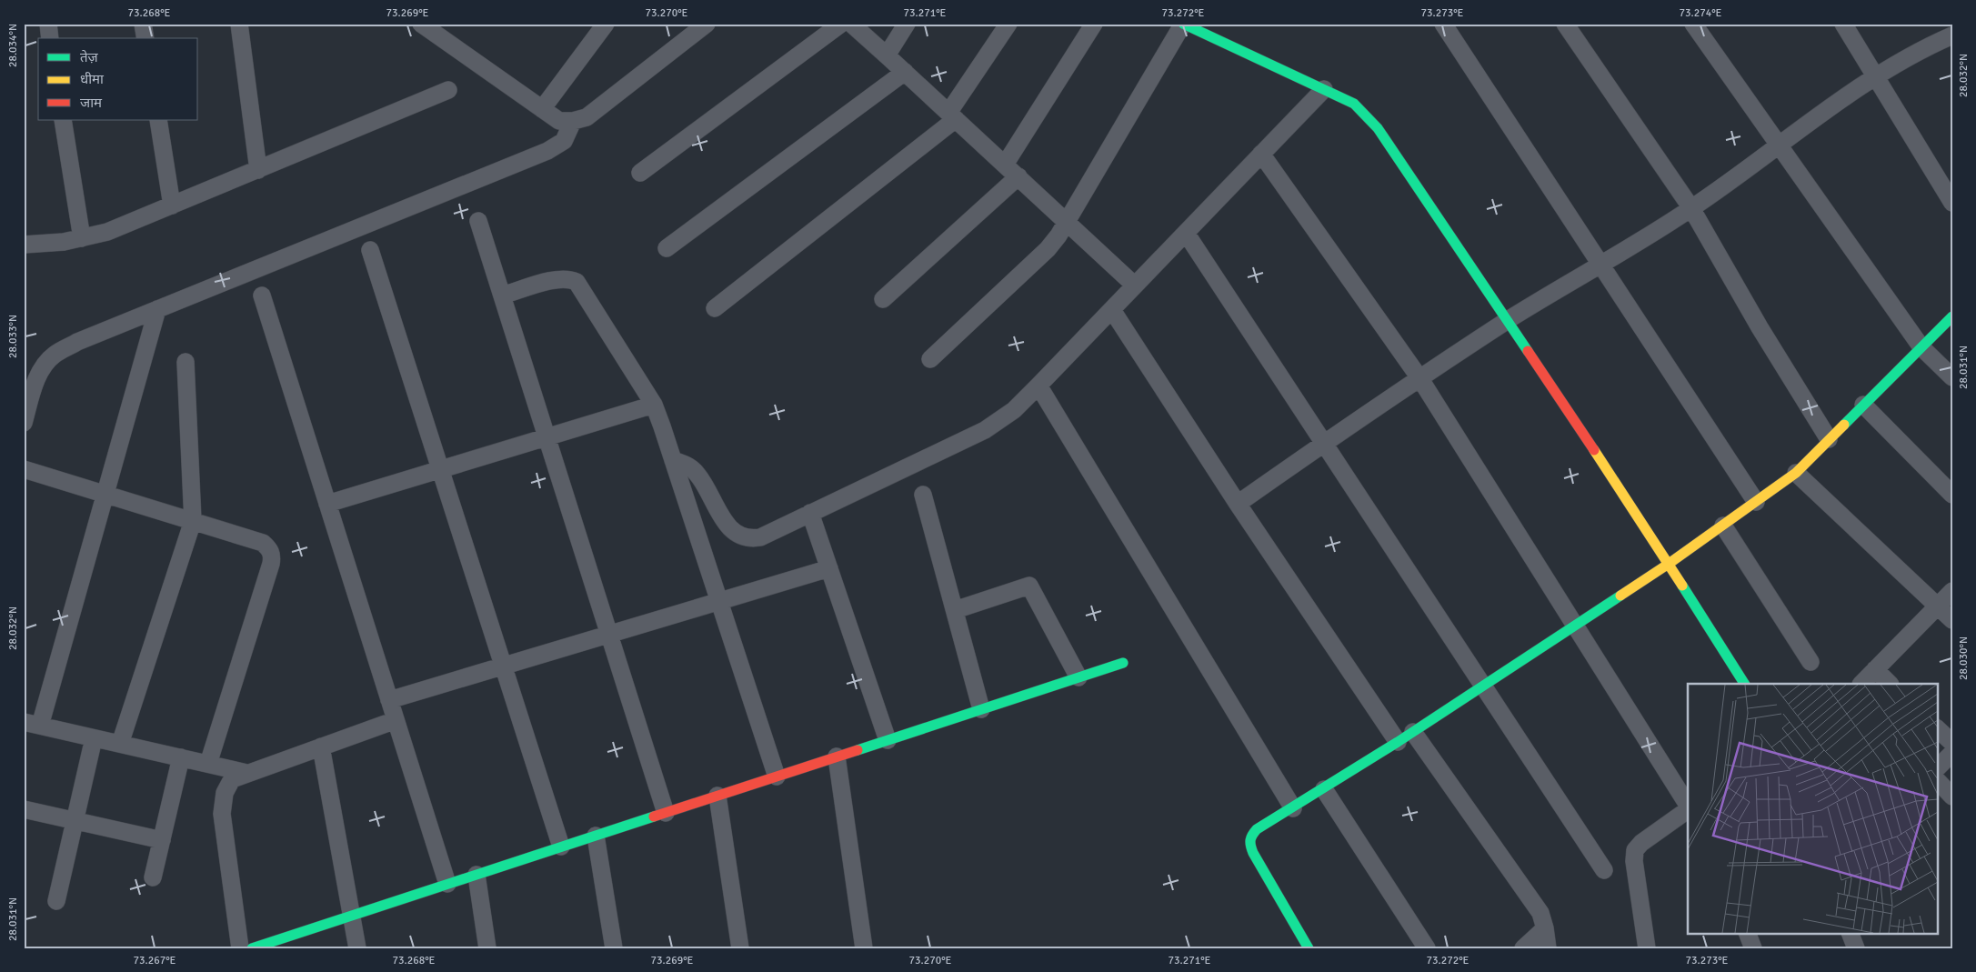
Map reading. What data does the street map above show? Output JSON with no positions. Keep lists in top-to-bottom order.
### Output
{
  "legend": ["तेज़", "धीमा", "जाम"],
  "coordinates": [
    "73.268°E",
    "73.269°E",
    "73.270°E",
    "73.271°E",
    "73.272°E",
    "73.273°E",
    "73.274°E",
    "28.034°N",
    "28.032°N",
    "28.033°N",
    "28.031°N",
    "28.030°N",
    "73.267°E"
  ]
}
